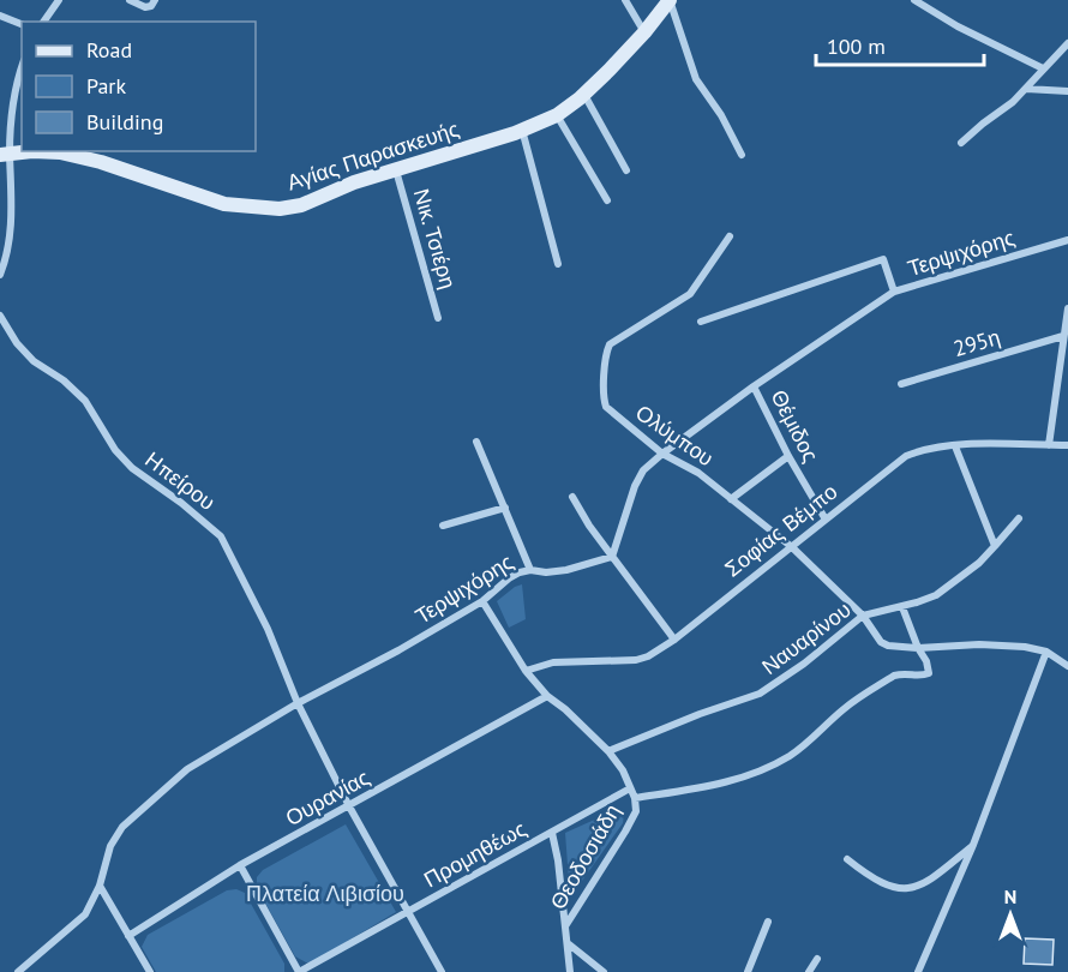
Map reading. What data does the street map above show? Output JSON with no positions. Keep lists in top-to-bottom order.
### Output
{
  "streets": {
    "street": [
      "Αγίας Παρασκευής",
      "Νικ. Τσιέρη",
      "Τερψιχόρης",
      "295η",
      "Θέμιδος",
      "Ολύμπου",
      "Ηπείρου",
      "Σοφίας Βέμπο",
      "Ναυαρίνου",
      "Ουρανίας",
      "Προμηθέως",
      "Θεοδοσιάδη"
    ]
  },
  "crossings": [
    ["Αγίας Παρασκευής", "Νικ. Τσιέρη"],
    ["Τερψιχόρης", "Θέμιδος"],
    ["Τερψιχόρης", "Ολύμπου"],
    ["Τερψιχόρης", "Ηπείρου"],
    ["Τερψιχόρης", "Θεοδοσιάδη"],
    ["Θέμιδος", "Σοφίας Βέμπο"],
    ["Ολύμπου", "Σοφίας Βέμπο"],
    ["Ολύμπου", "Ναυαρίνου"],
    ["Ηπείρου", "Ουρανίας"],
    ["Ηπείρου", "Προμηθέως"],
    ["Σοφίας Βέμπο", "Θεοδοσιάδη"],
    ["Ναυαρίνου", "Θεοδοσιάδη"],
    ["Ουρανίας", "Θεοδοσιάδη"],
    ["Προμηθέως", "Θεοδοσιάδη"]
  ],
  "parks": ["Πλατεία Λιβισίου"],
  "legend": ["Road", "Park", "Building"],
  "scale_bar": "100 m",
  "north": "top"
}
